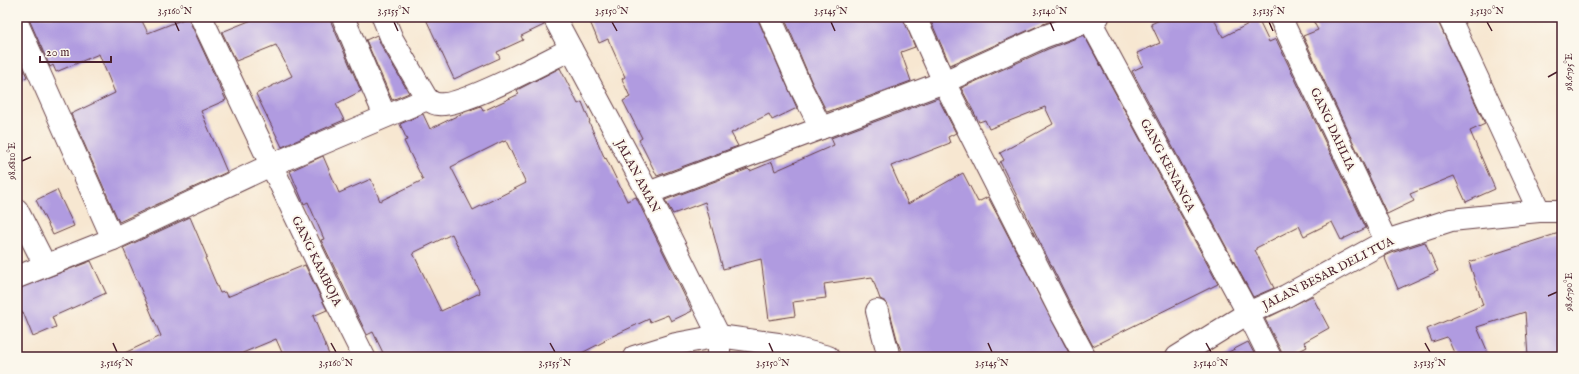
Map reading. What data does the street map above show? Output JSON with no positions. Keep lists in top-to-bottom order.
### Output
{
  "streets": {
    "street": [
      "GANG DAHLIA",
      "GANG KENANGA",
      "JALAN AMAN",
      "GANG KAMBOJA",
      "JALAN BESAR DELI TUA"
    ]
  },
  "crossings": [
    ["GANG DAHLIA", "JALAN BESAR DELI TUA"],
    ["GANG KENANGA", "JALAN BESAR DELI TUA"]
  ],
  "scale_bar": "20 m",
  "coordinates": [
    "3.5160°N",
    "3.5155°N",
    "3.5150°N",
    "3.5145°N",
    "3.5140°N",
    "3.5135°N",
    "3.5130°N",
    "98.6795°E",
    "98.6810°E",
    "98.6790°E",
    "3.5165°N"
  ]
}
